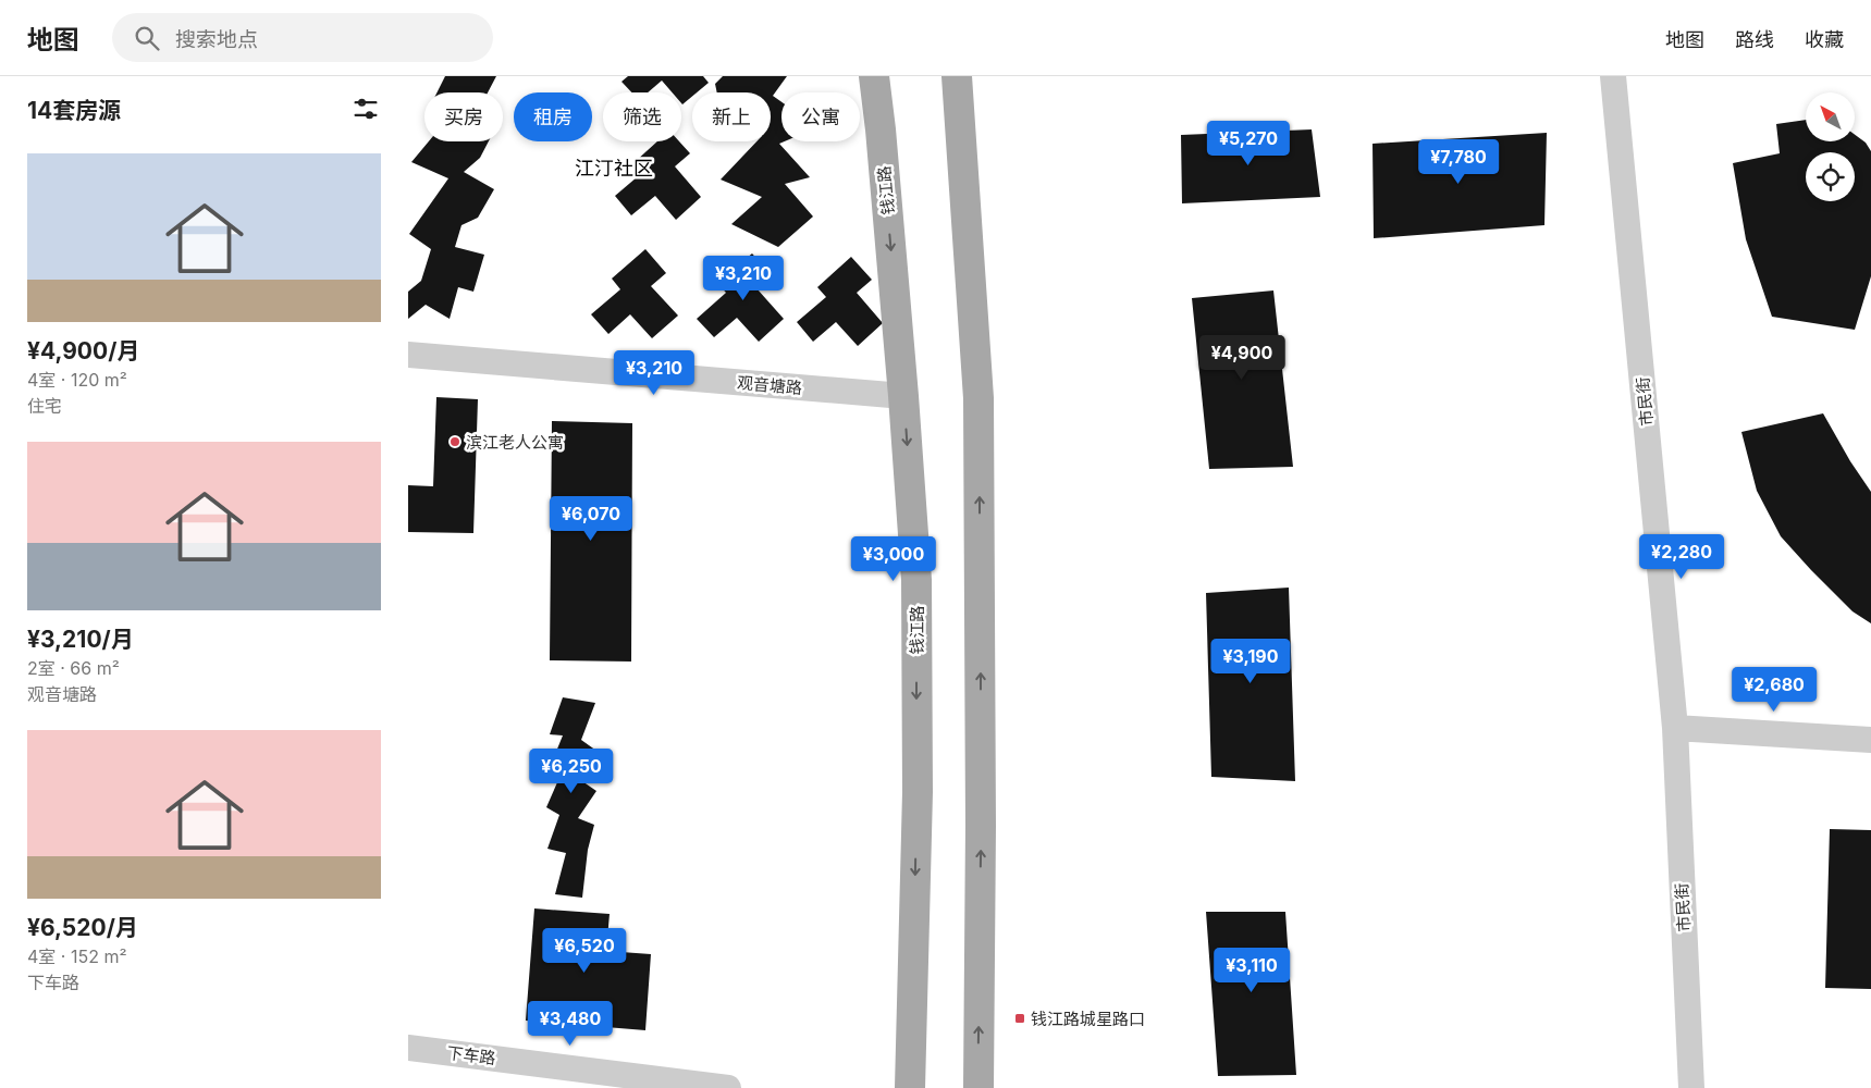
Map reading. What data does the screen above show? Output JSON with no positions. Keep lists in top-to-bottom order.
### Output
{
  "streets": {
    "main road": ["钱江路"],
    "street": ["观音塘路", "市民街", "下车路"]
  },
  "crossings": [
    ["钱江路", "观音塘路"]
  ],
  "districts": ["江汀社区"],
  "places": {
    "other": ["滨江老人公寓"],
    "transit": ["钱江路城星路口"]
  },
  "north": "top left",
  "page": {
    "header": "地图",
    "search": "搜索地点",
    "nav": ["地图", "路线", "收藏"],
    "heading": "14套房源",
    "chip": [
      "买房",
      "租房",
      "筛选",
      "新上",
      "公寓"
    ],
    "price": [
      "¥5,270",
      "¥7,780",
      "¥3,210",
      "¥4,900",
      "¥3,210",
      "¥6,070",
      "¥2,280",
      "¥3,000",
      "¥3,190",
      "¥2,680",
      "¥6,250",
      "¥6,520",
      "¥3,110",
      "¥3,480"
    ],
    "list": [
      {
        "name": "¥4,900/月",
        "note": "4室 · 120 m² · 住宅"
      },
      {
        "name": "¥3,210/月",
        "note": "2室 · 66 m² · 观音塘路"
      },
      {
        "name": "¥6,520/月",
        "note": "4室 · 152 m² · 下车路"
      }
    ]
  }
}
